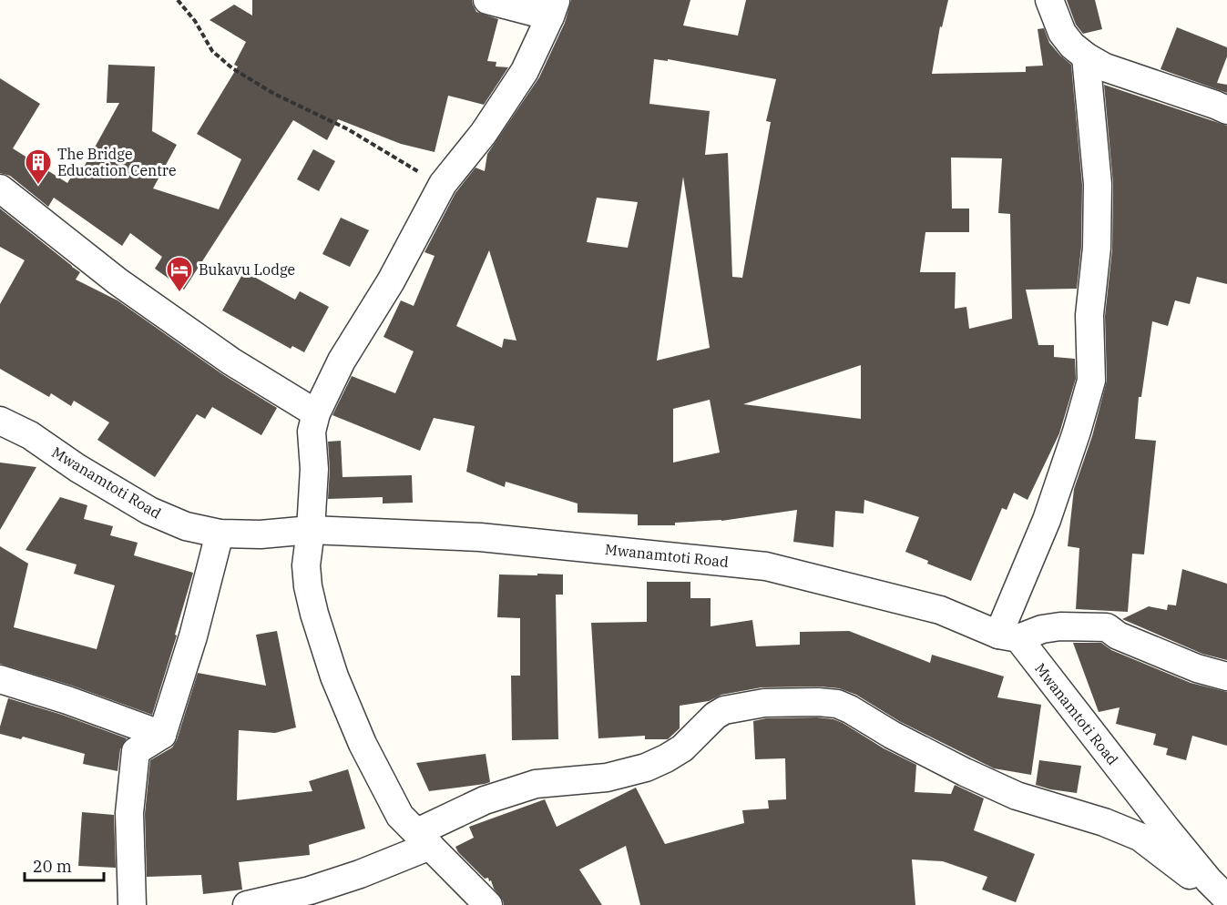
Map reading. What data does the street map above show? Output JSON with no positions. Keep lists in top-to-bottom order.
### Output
{
  "streets": {
    "street": ["Mwanamtoti Road"]
  },
  "places": {
    "building": ["The Bridge Education Centre"],
    "hotel": ["Bukavu Lodge"]
  },
  "scale_bar": "20 m"
}
